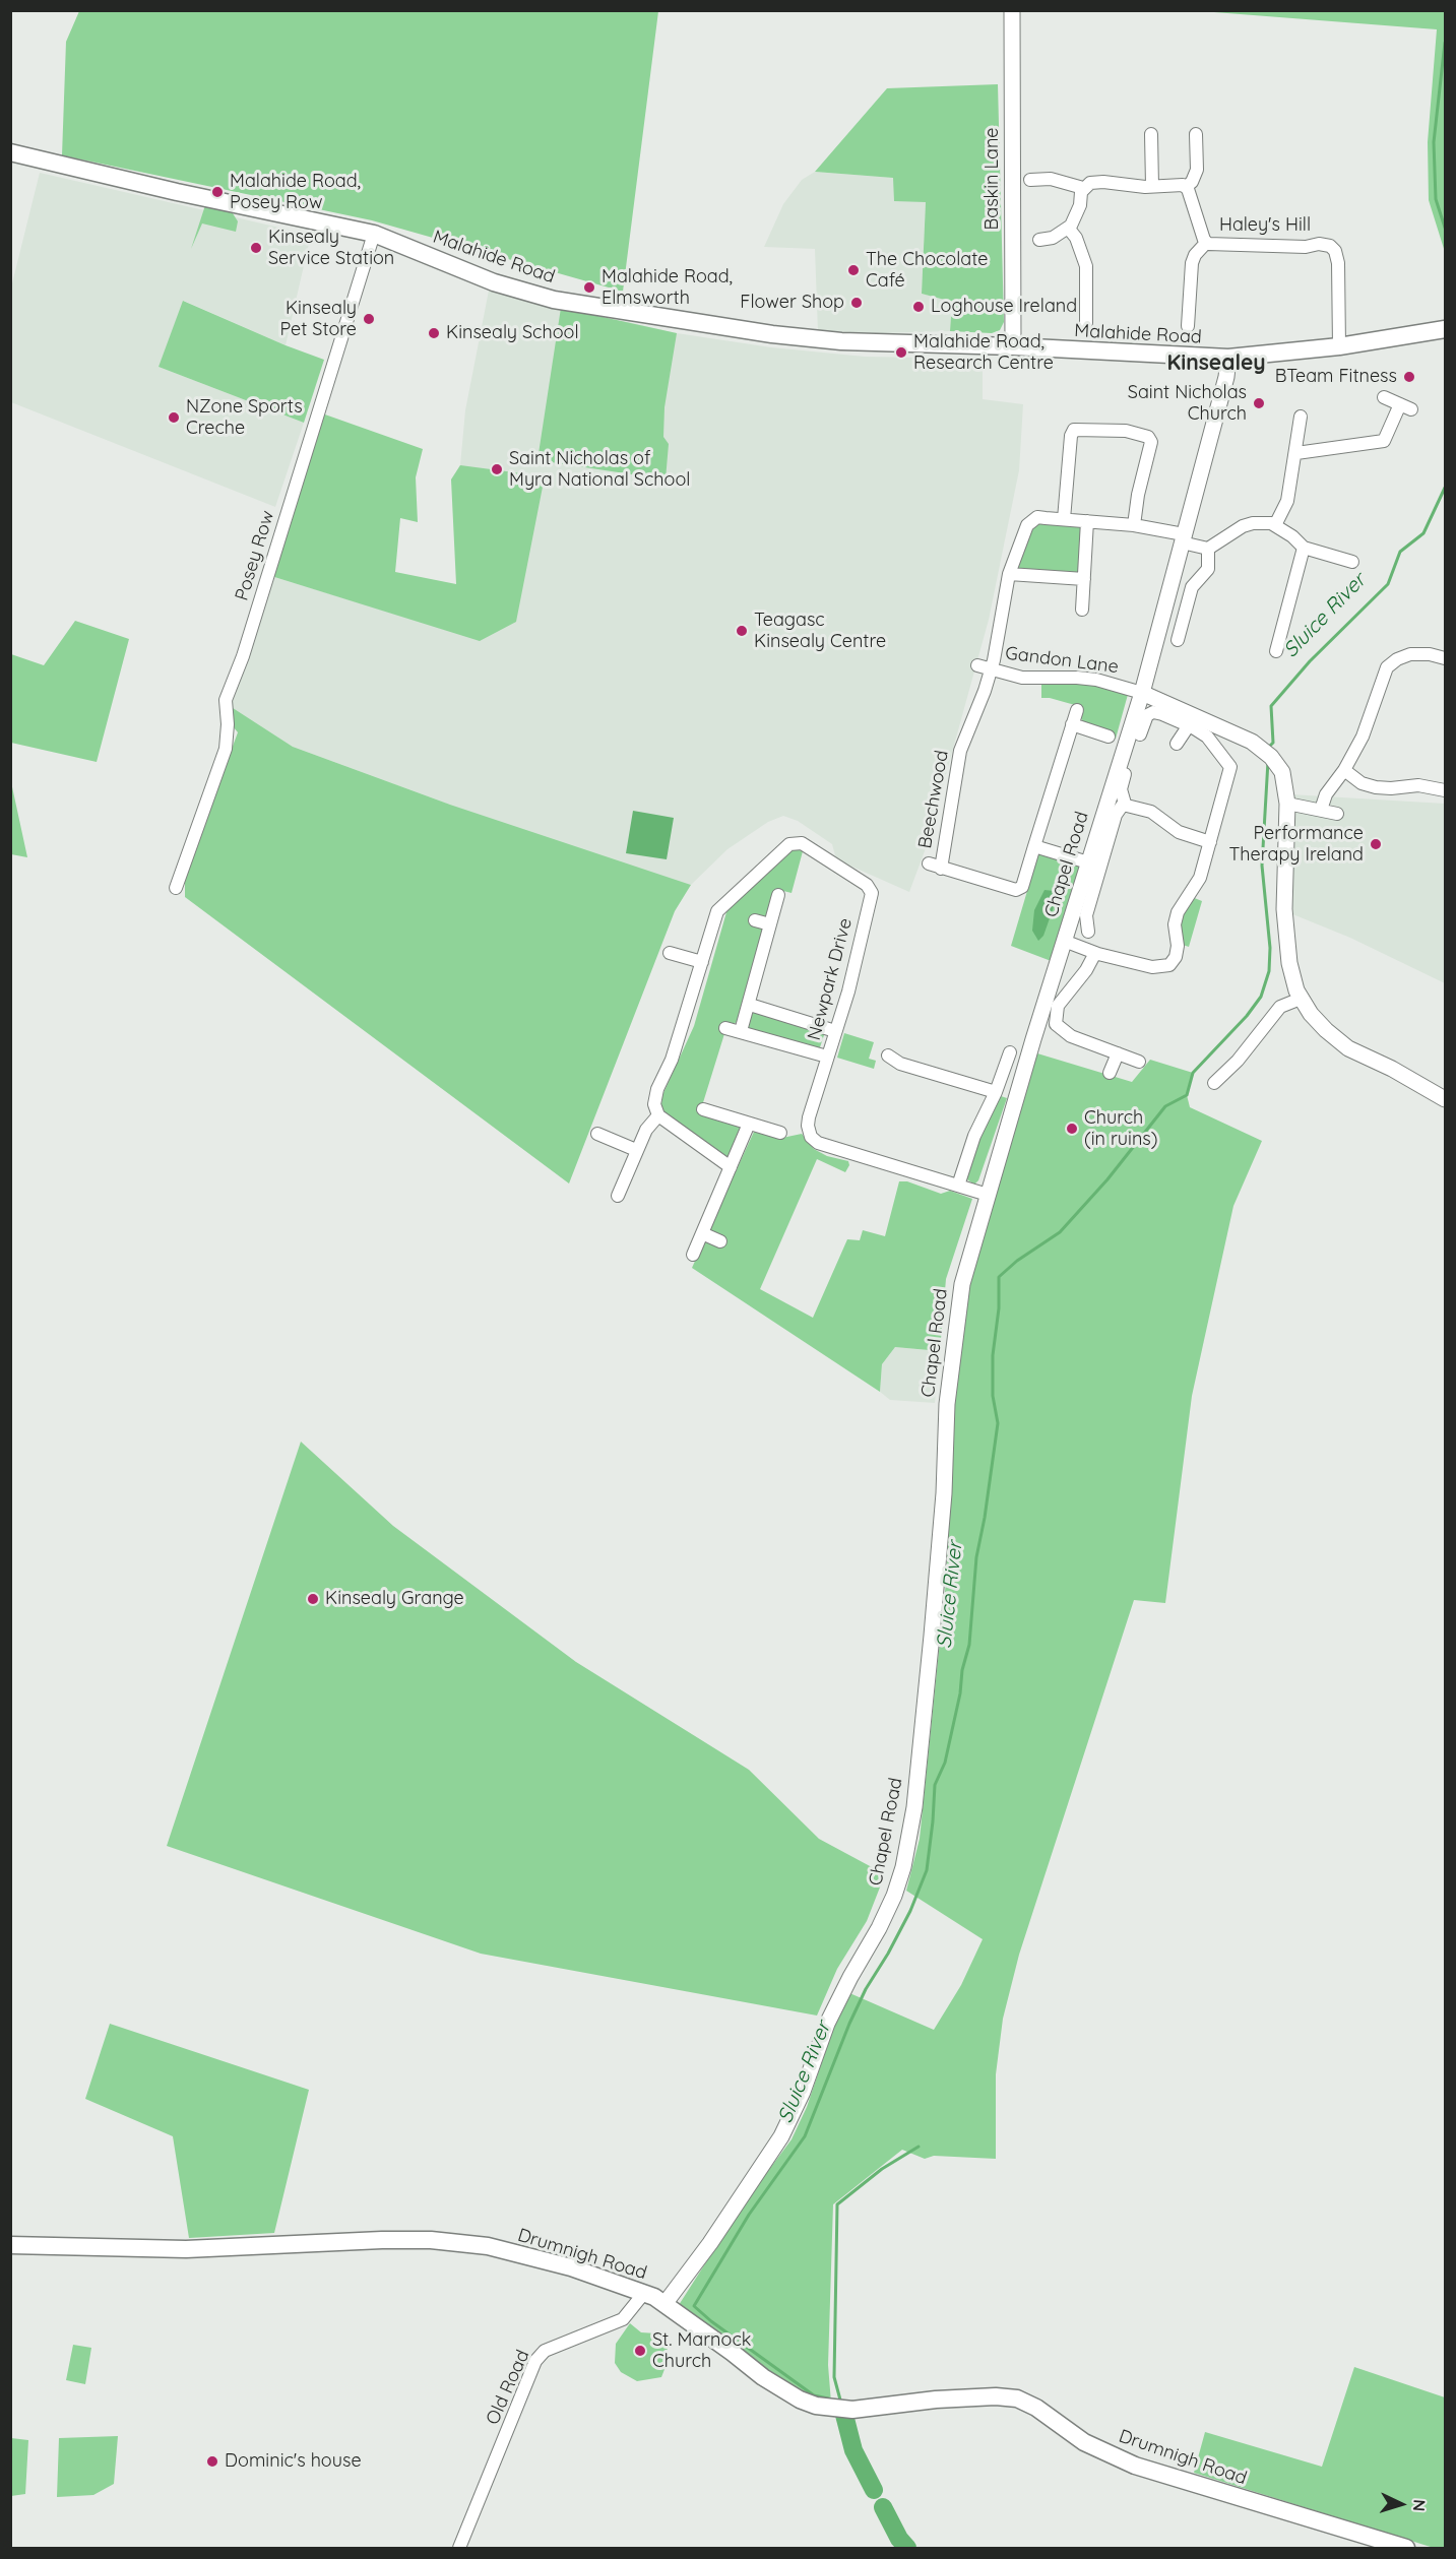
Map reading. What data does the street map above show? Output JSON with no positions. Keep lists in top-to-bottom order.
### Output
{
  "streets": {
    "main road": ["Malahide Road", "Drumnigh Road"],
    "street": [
      "Baskin Lane",
      "Haley's Hill",
      "Posey Row",
      "Gandon Lane",
      "Beechwood",
      "Chapel Road",
      "Newpark Drive",
      "Old Road"
    ]
  },
  "crossings": [
    ["Baskin Lane", "Malahide Road"],
    ["Haley's Hill", "Malahide Road"],
    ["Malahide Road", "Posey Row"],
    ["Malahide Road", "Chapel Road"],
    ["Gandon Lane", "Beechwood"],
    ["Gandon Lane", "Chapel Road"],
    ["Chapel Road", "Newpark Drive"],
    ["Chapel Road", "Drumnigh Road"],
    ["Drumnigh Road", "Old Road"]
  ],
  "districts": ["Kinsealey"],
  "water": ["Sluice River"],
  "places": [
    "Malahide Road, Posey Row",
    "Kinsealy Service Station",
    "The Chocolate Café",
    "Malahide Road, Elmsworth",
    "Flower Shop",
    "Loghouse Ireland",
    "Kinsealy Pet Store",
    "Kinsealy School",
    "Malahide Road, Research Centre",
    "BTeam Fitness",
    "Saint Nicholas Church",
    "NZone Sports Creche",
    "Saint Nicholas of Myra National School",
    "Teagasc Kinsealy Centre",
    "Performance Therapy Ireland",
    "Church (in ruins)",
    "Kinsealy Grange",
    "St. Marnock Church",
    "Dominic's house"
  ],
  "north": "right"
}
